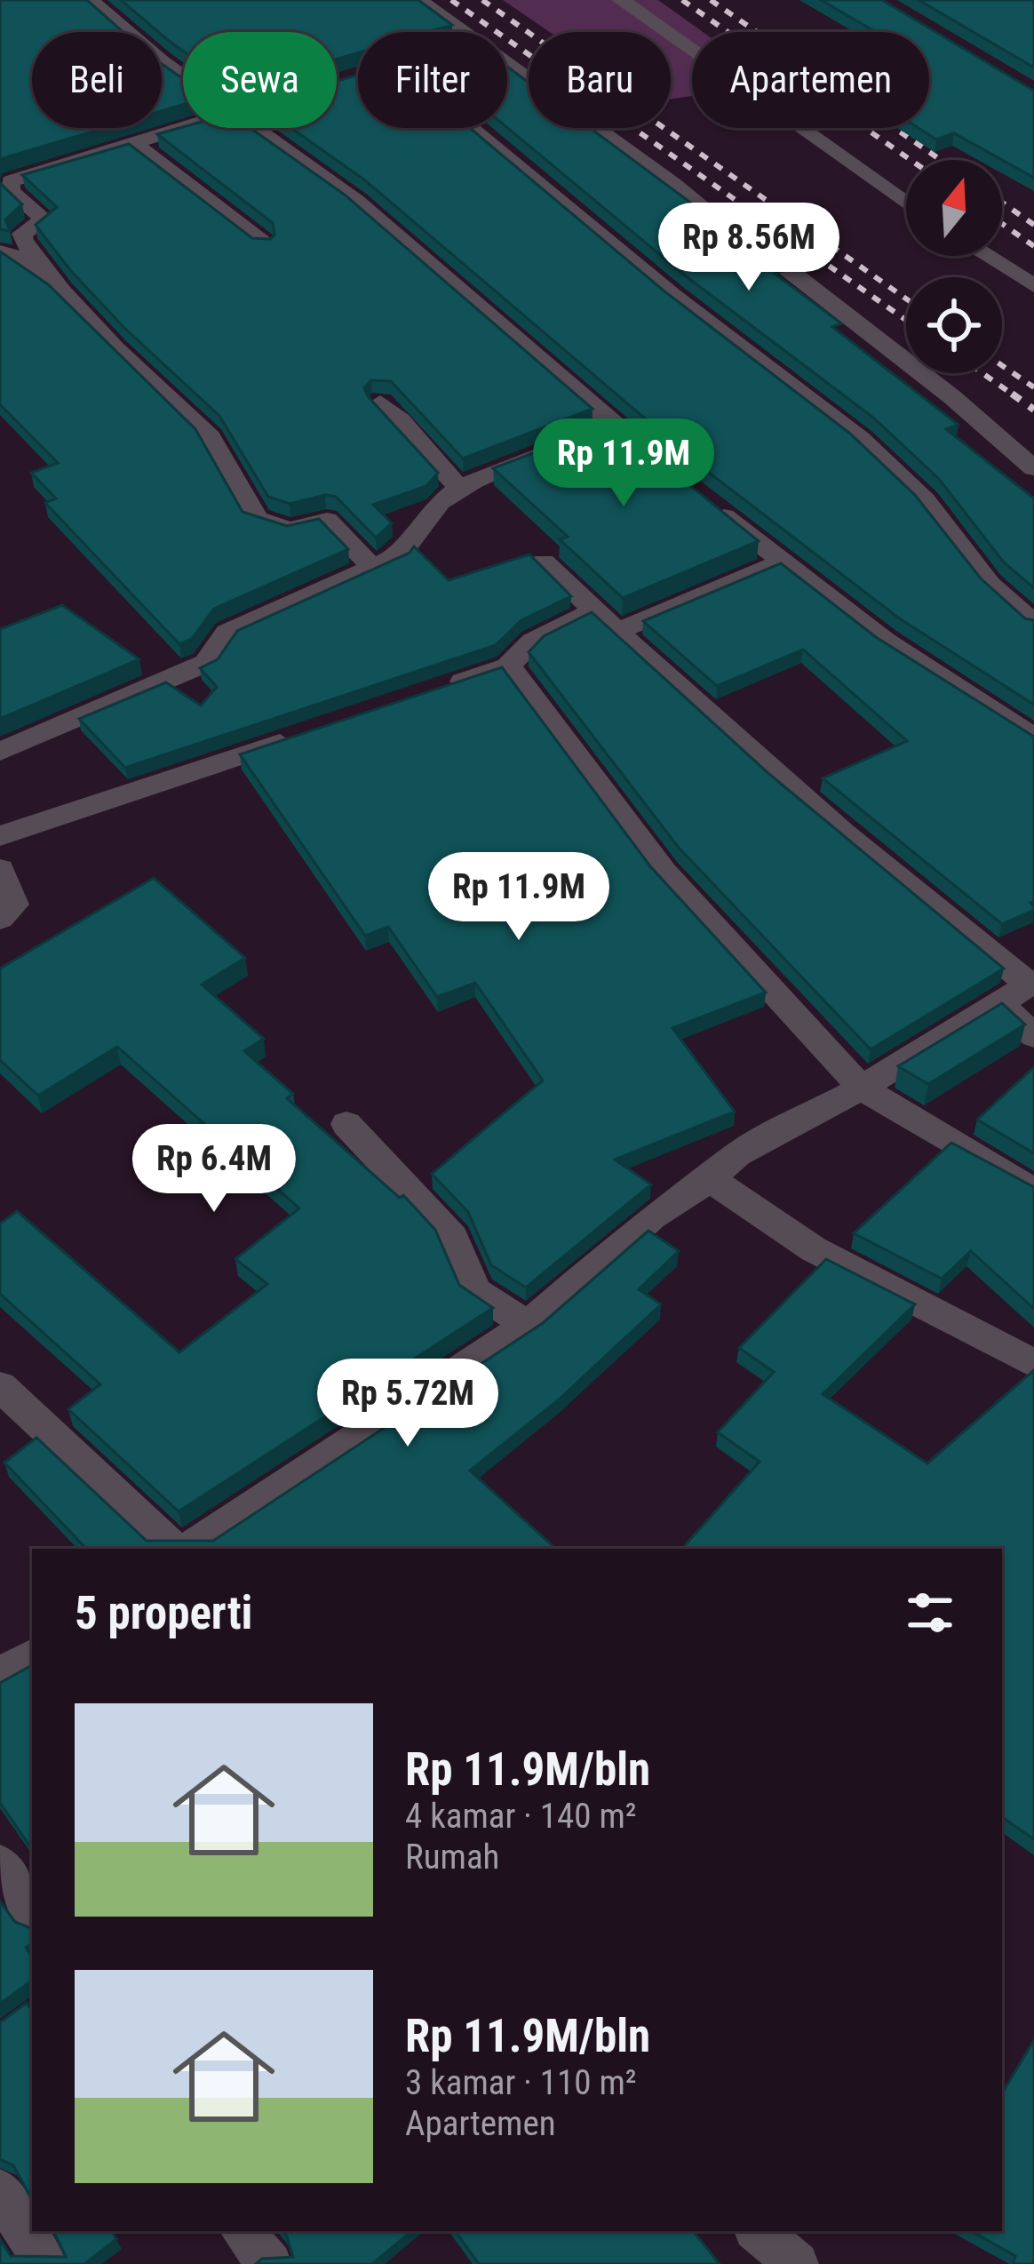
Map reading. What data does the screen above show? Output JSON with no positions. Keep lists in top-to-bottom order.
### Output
{
  "north": "top",
  "page": {
    "chip": [
      "Beli",
      "Sewa",
      "Filter",
      "Baru",
      "Apartemen"
    ],
    "price": [
      "Rp 8.56M",
      "Rp 11.9M",
      "Rp 11.9M",
      "Rp 6.4M",
      "Rp 5.72M"
    ],
    "heading": "5 properti",
    "list": [
      {
        "name": "Rp 11.9M/bln",
        "note": "4 kamar · 140 m² · Rumah"
      },
      {
        "name": "Rp 11.9M/bln",
        "note": "3 kamar · 110 m² · Apartemen"
      }
    ]
  }
}
